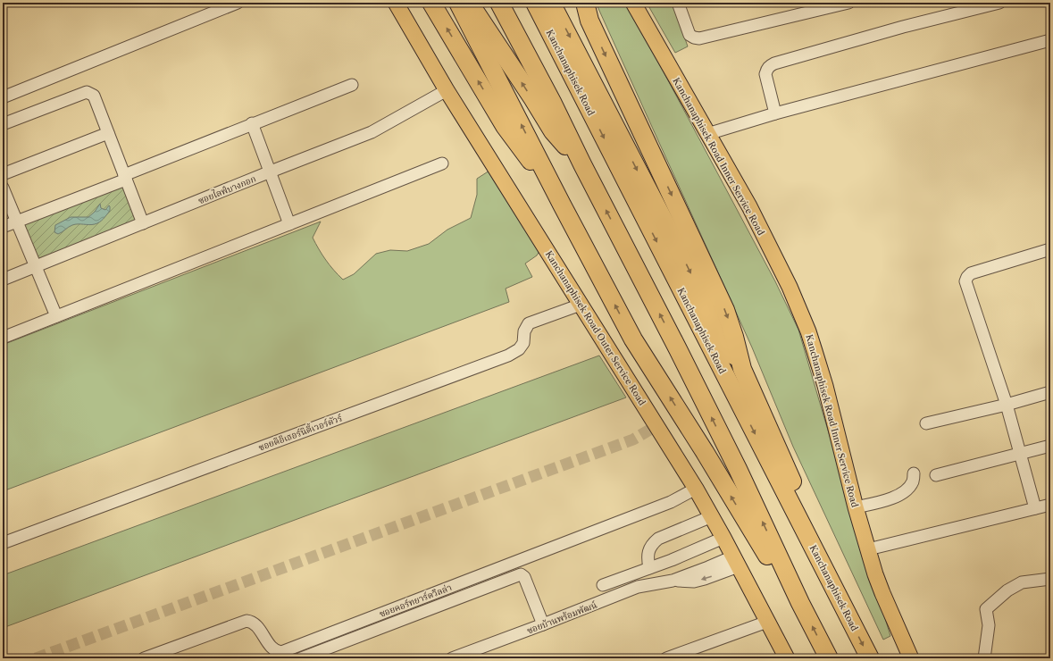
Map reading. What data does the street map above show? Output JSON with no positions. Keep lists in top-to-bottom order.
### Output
{
  "streets": {
    "highway": ["Kanchanaphisek Road"],
    "main road": ["Kanchanaphisek Road Inner Service Road", "Kanchanaphisek Road Outer Service Road"],
    "street": [
      "ซอยไลฟ์บางกอก",
      "ซอยดิอิเธอร์นิตี้เวอร์ดัวร์",
      "ซอยคอร์ทยาร์ดวิลล่า",
      "ซอยบ้านพร้อมพัฒน์"
    ]
  },
  "crossings": [
    ["ซอยไลฟ์บางกอก", "Kanchanaphisek Road Outer Service Road"],
    ["Kanchanaphisek Road Outer Service Road", "ซอยดิอิเธอร์นิตี้เวอร์ดัวร์"],
    ["Kanchanaphisek Road Outer Service Road", "ซอยคอร์ทยาร์ดวิลล่า"],
    ["Kanchanaphisek Road Outer Service Road", "ซอยบ้านพร้อมพัฒน์"]
  ]
}
